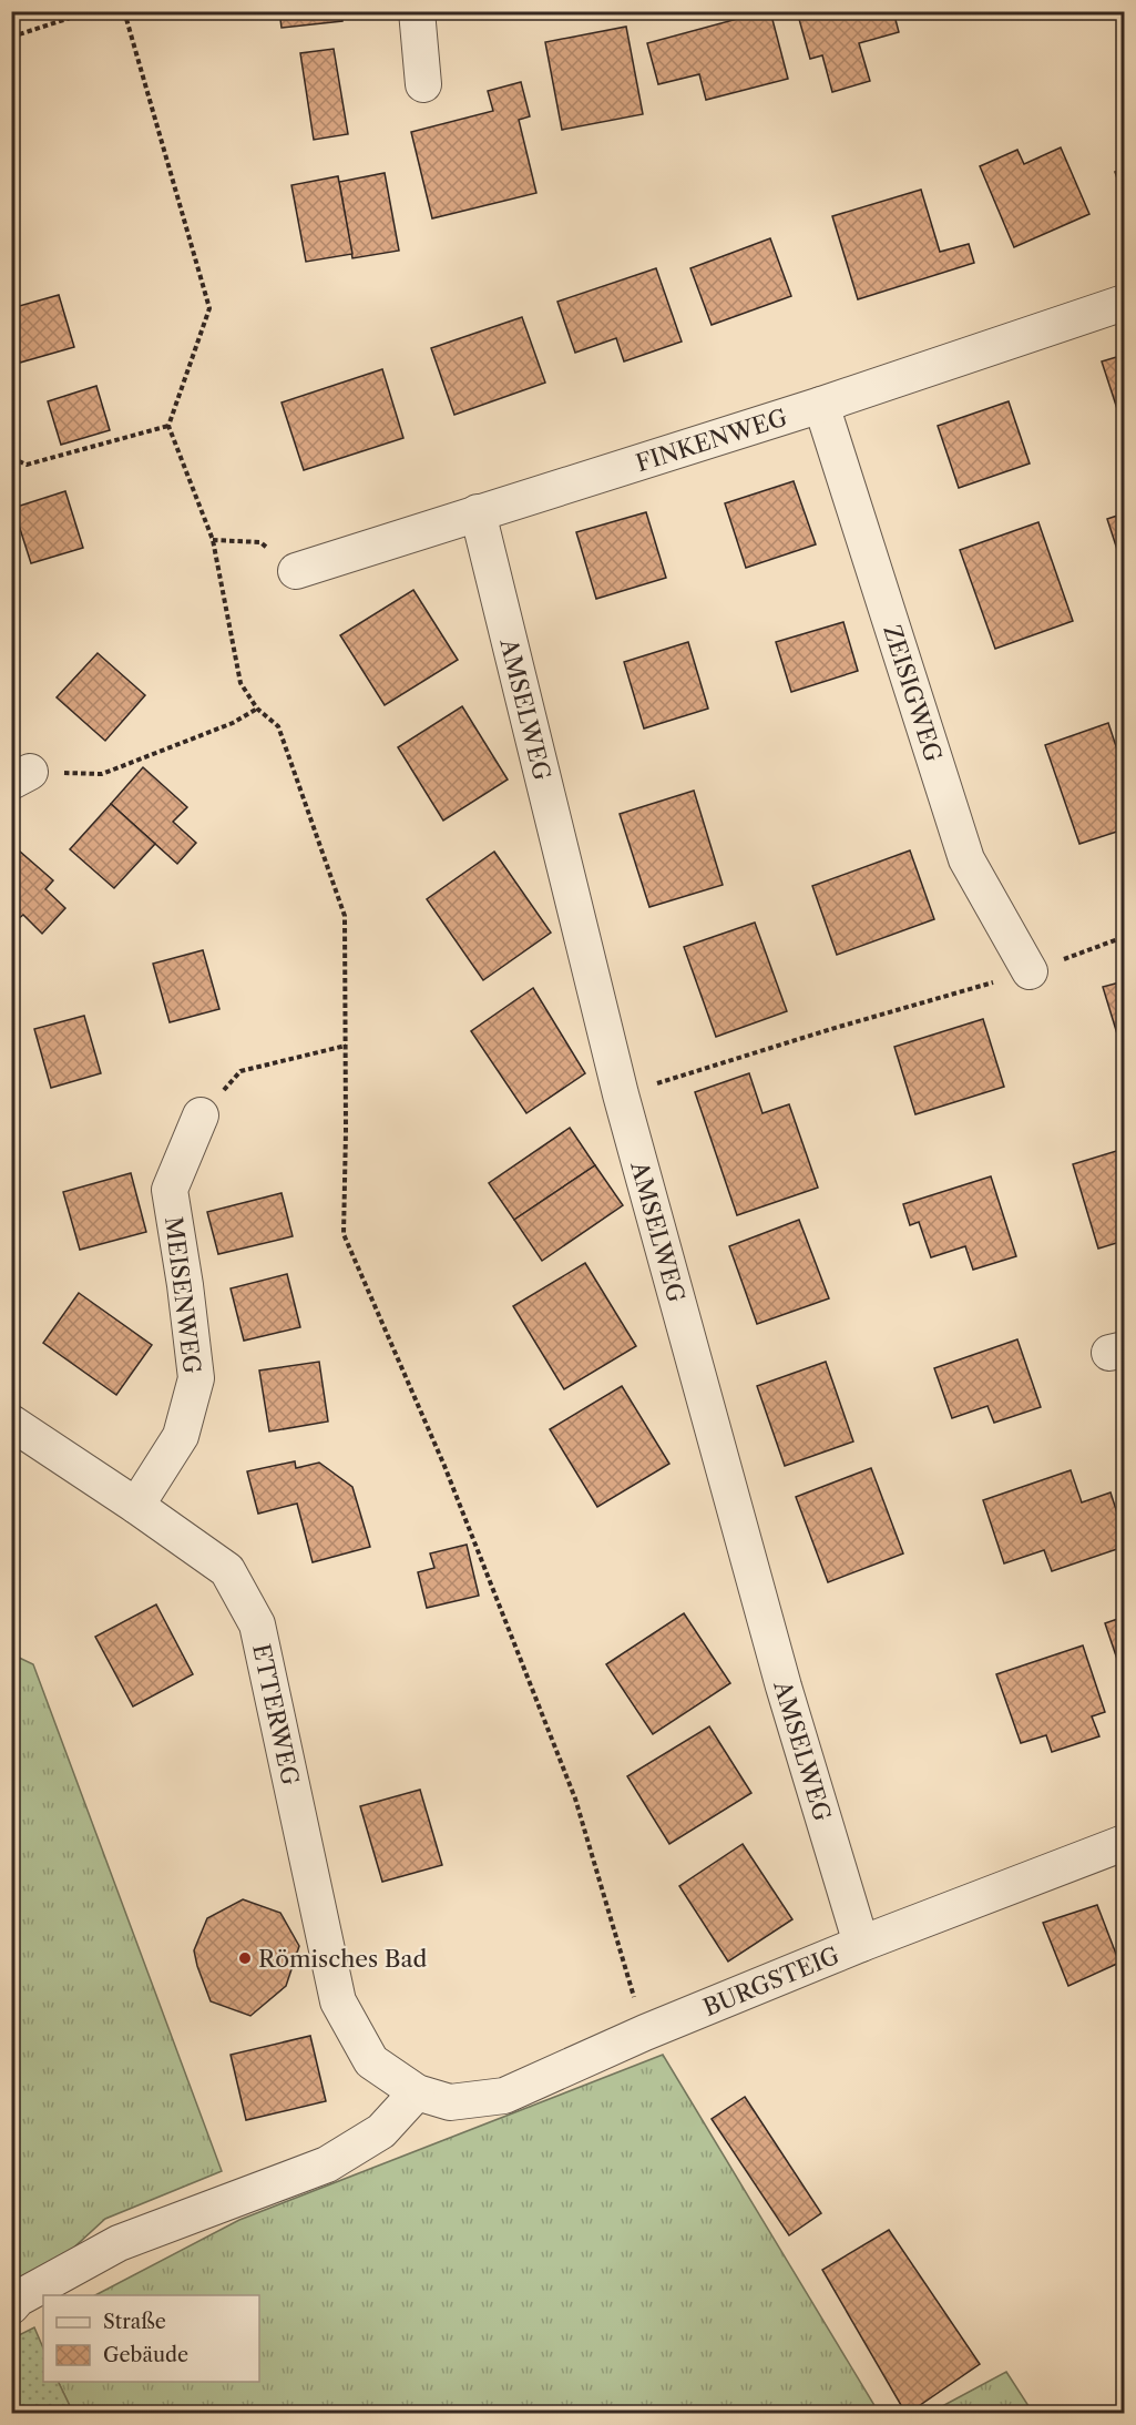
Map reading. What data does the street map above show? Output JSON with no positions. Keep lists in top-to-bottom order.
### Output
{
  "streets": {
    "street": [
      "FINKENWEG",
      "ZEISIGWEG",
      "AMSELWEG",
      "MEISENWEG",
      "ETTERWEG",
      "BURGSTEIG"
    ]
  },
  "crossings": [
    ["FINKENWEG", "ZEISIGWEG"],
    ["FINKENWEG", "AMSELWEG"],
    ["AMSELWEG", "BURGSTEIG"],
    ["MEISENWEG", "ETTERWEG"],
    ["ETTERWEG", "BURGSTEIG"]
  ],
  "places": ["Römisches Bad"],
  "legend": ["Straße", "Gebäude"]
}
